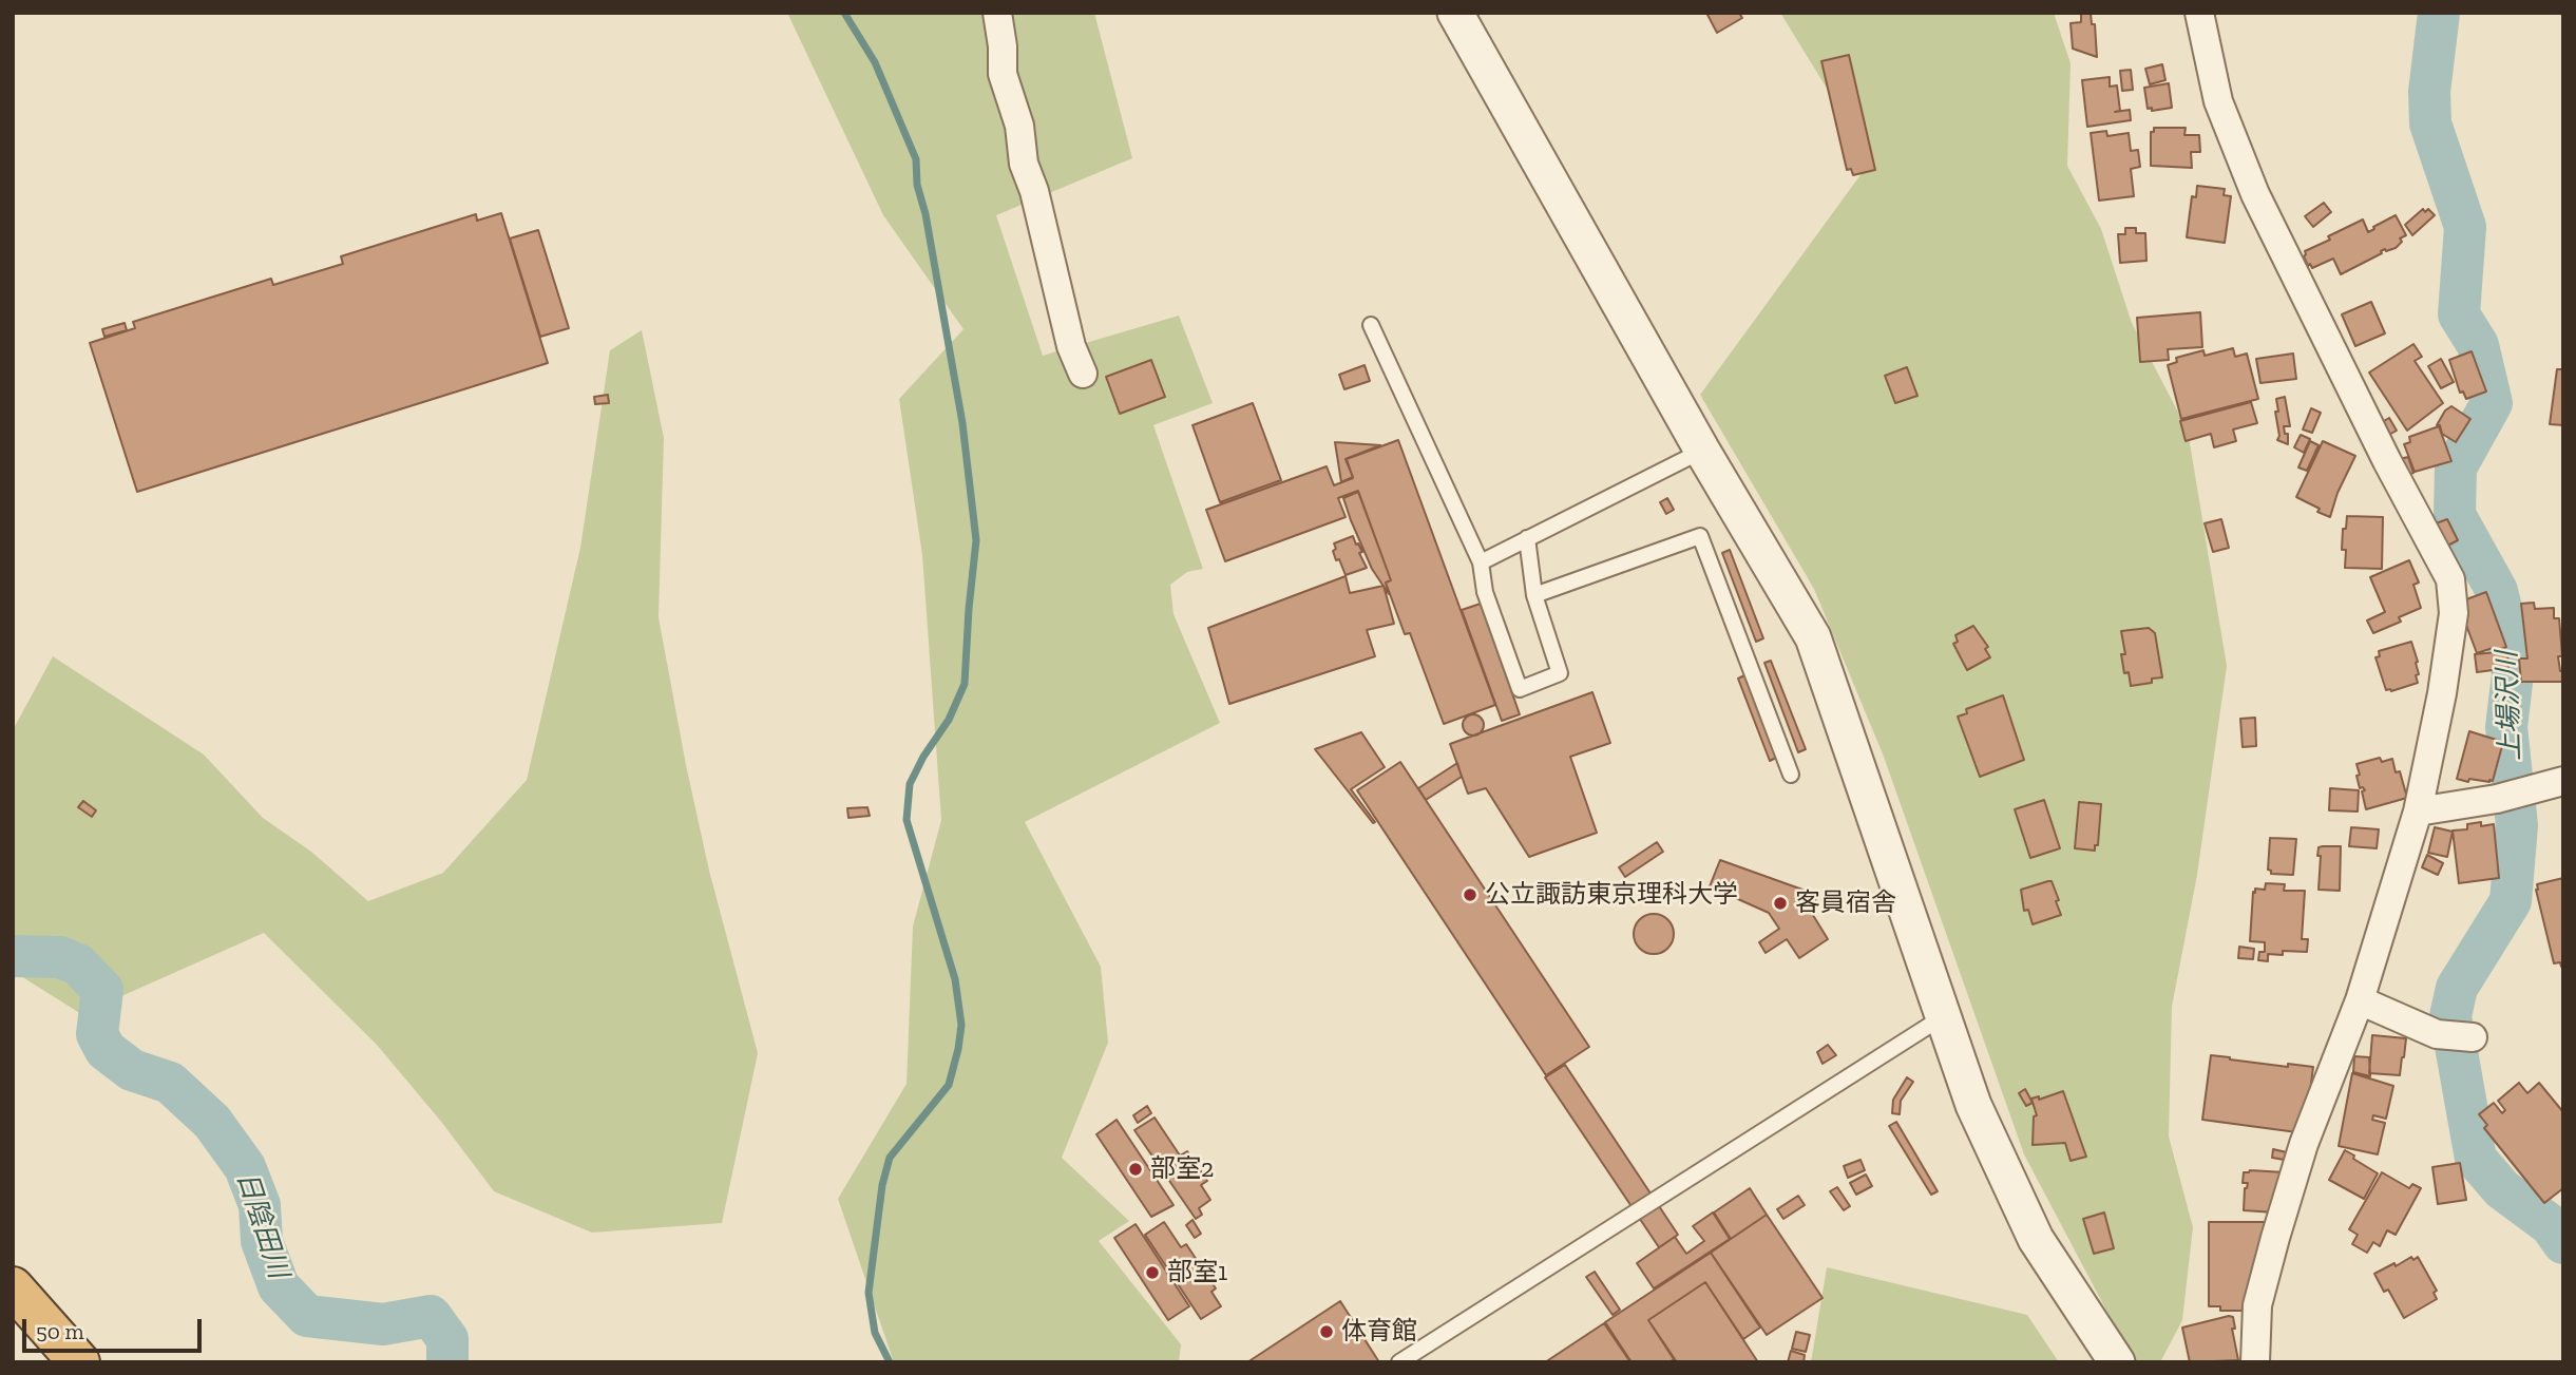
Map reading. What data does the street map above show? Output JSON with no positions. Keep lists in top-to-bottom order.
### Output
{
  "water": ["上場沢川", "日陰田川"],
  "places": [
    "公立諏訪東京理科大学",
    "客員宿舎",
    "部室2",
    "部室1",
    "体育館"
  ],
  "scale_bar": "50 m"
}
